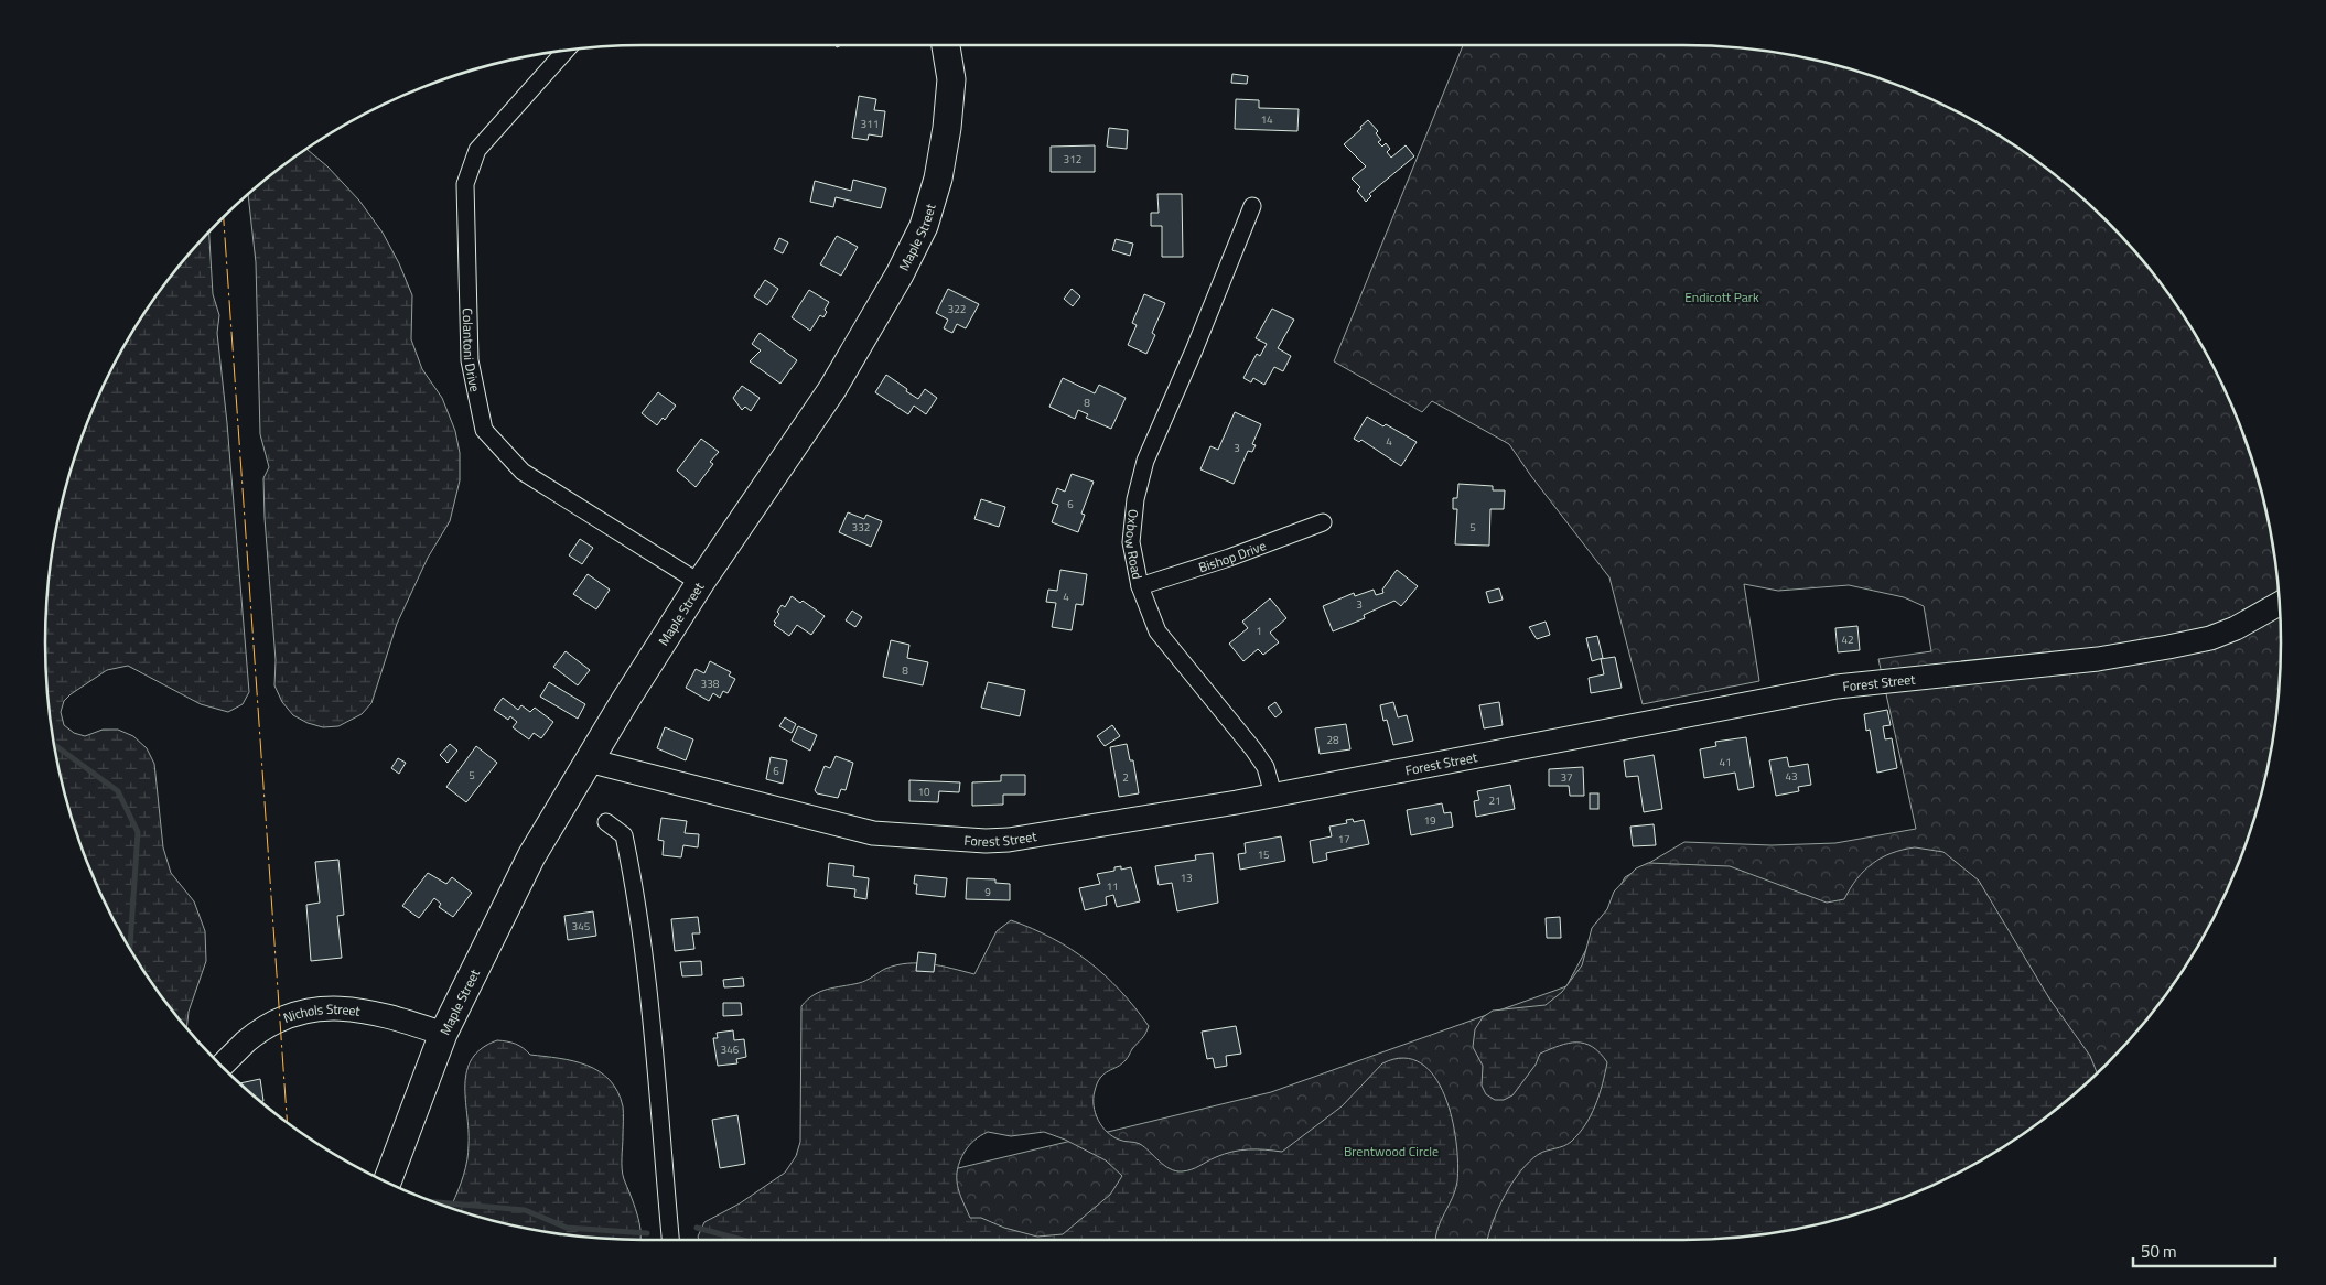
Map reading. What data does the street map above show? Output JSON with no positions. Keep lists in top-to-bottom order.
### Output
{
  "streets": {
    "main road": ["Maple Street"],
    "street": [
      "Colantoni Drive",
      "Oxbow Road",
      "Bishop Drive",
      "Forest Street",
      "Nichols Street"
    ]
  },
  "crossings": [
    ["Maple Street", "Colantoni Drive"],
    ["Maple Street", "Forest Street"],
    ["Maple Street", "Nichols Street"],
    ["Oxbow Road", "Bishop Drive"],
    ["Oxbow Road", "Forest Street"]
  ],
  "parks": ["Endicott Park", "Brentwood Circle"],
  "house_numbers": [
    "14",
    "311",
    "312",
    "322",
    "8",
    "4",
    "3",
    "6",
    "332",
    "5",
    "4",
    "3",
    "1",
    "42",
    "8",
    "338",
    "28",
    "41",
    "6",
    "5",
    "43",
    "2",
    "37",
    "10",
    "21",
    "19",
    "17",
    "15",
    "13",
    "11",
    "9",
    "345",
    "346"
  ],
  "scale_bar": "50 m"
}
